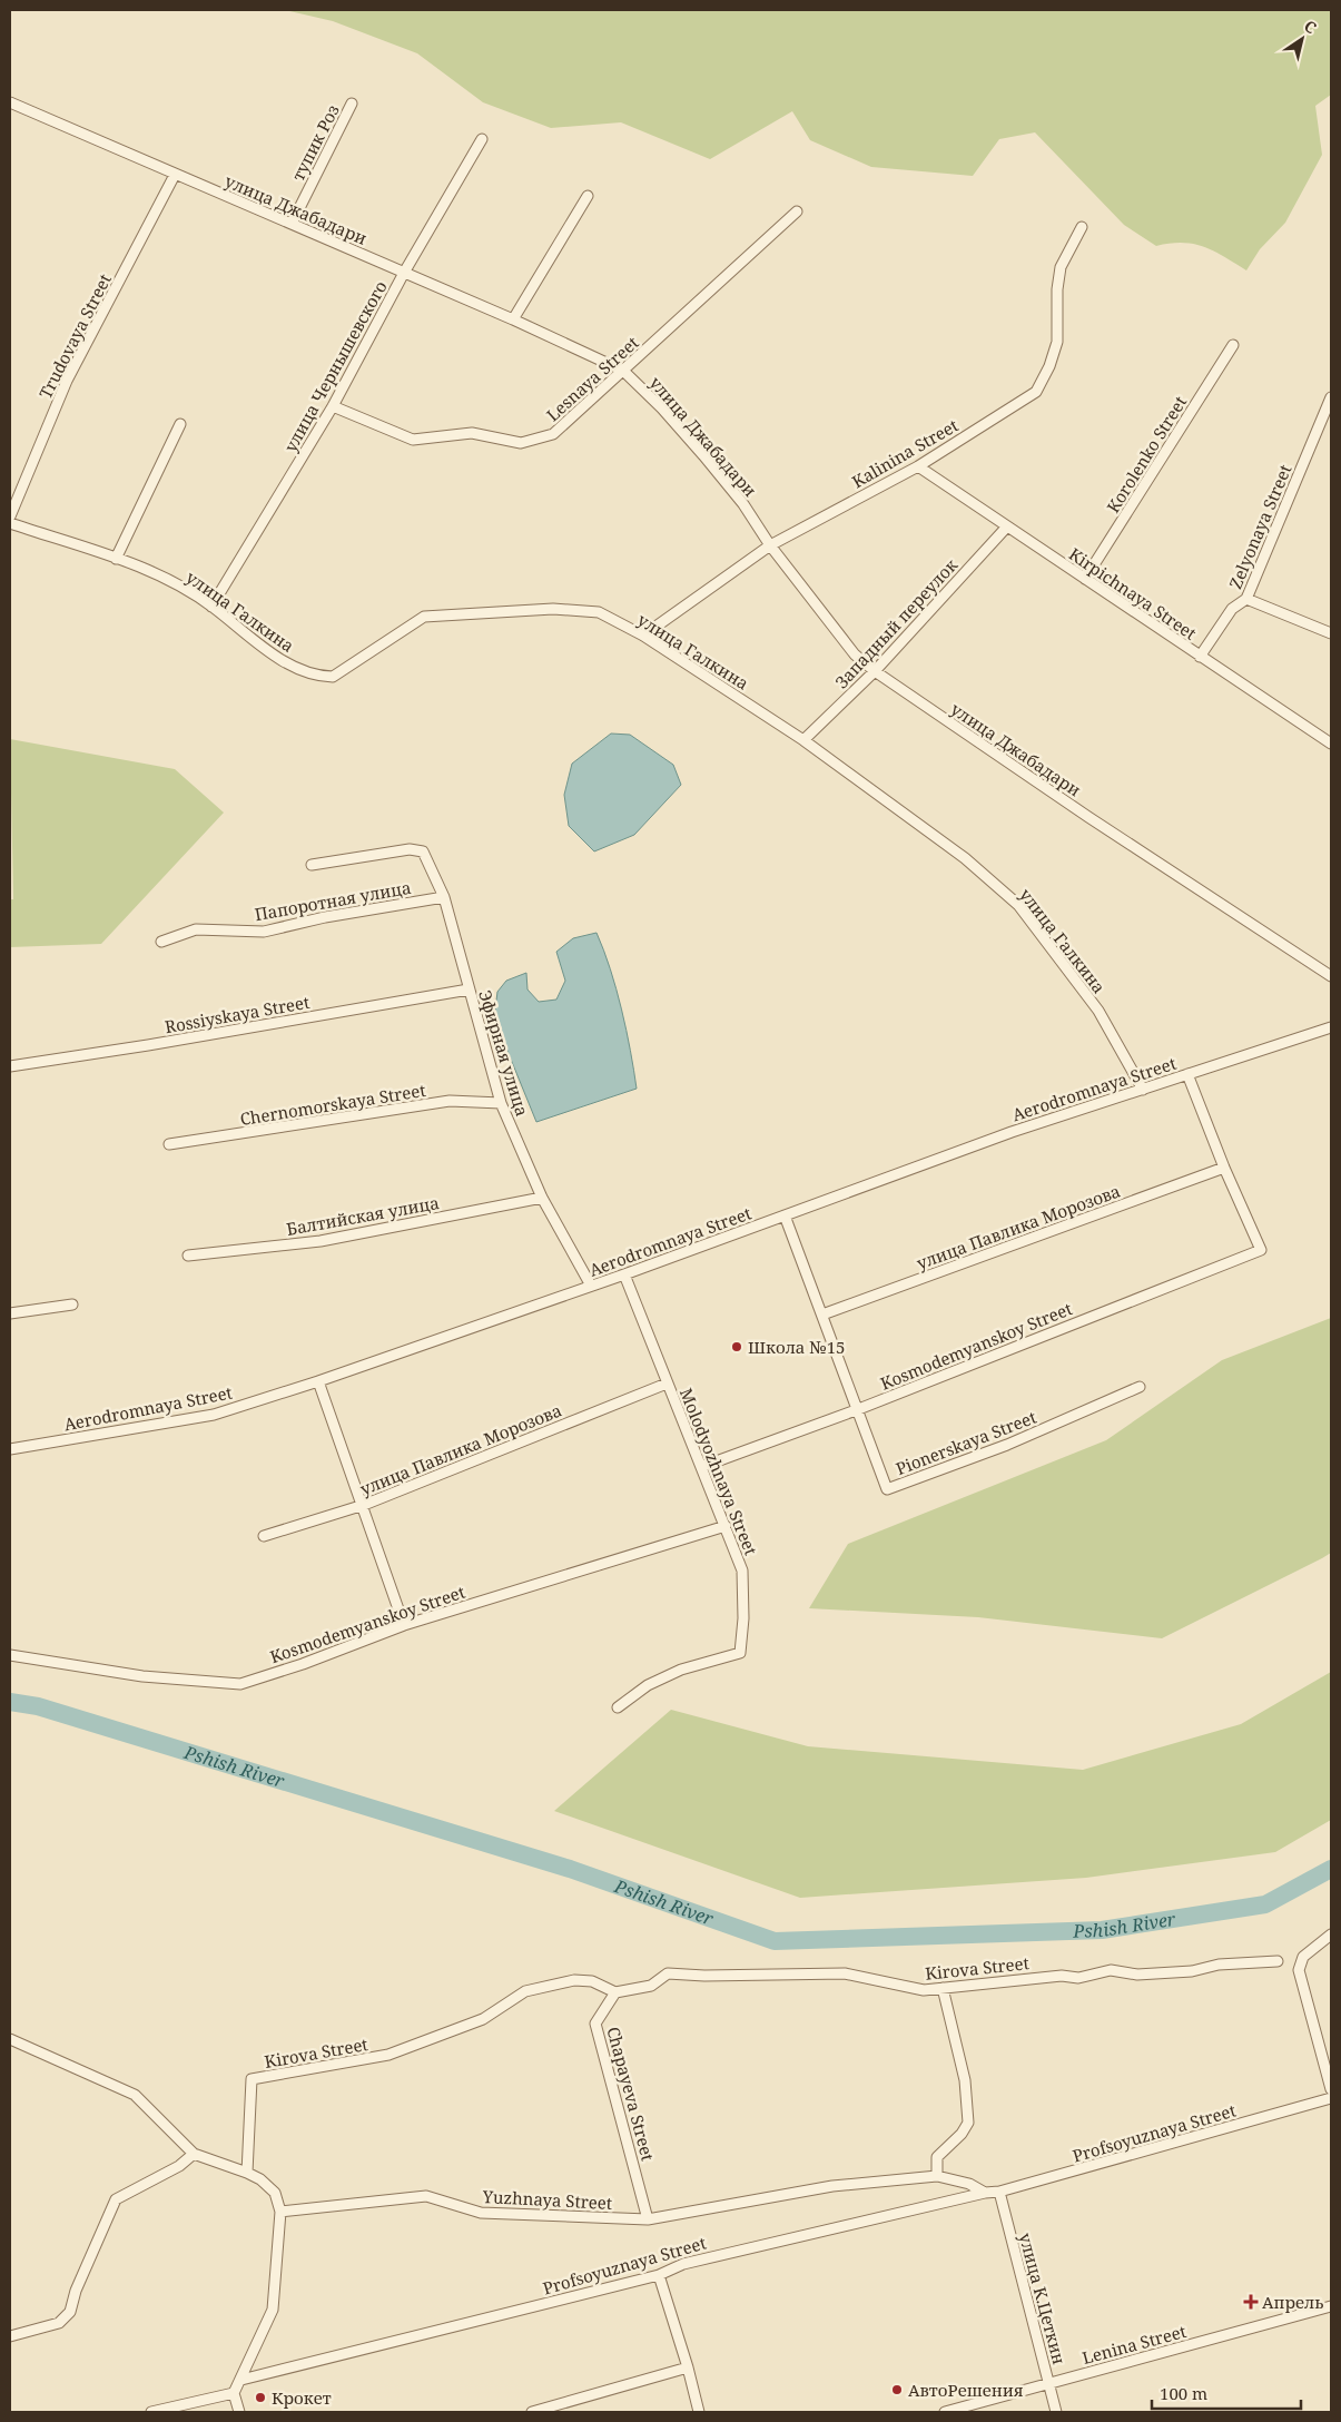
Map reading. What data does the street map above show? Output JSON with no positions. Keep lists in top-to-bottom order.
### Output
{
  "streets": {
    "street": [
      "тупик Роз",
      "улица Джабадари",
      "Trudovaya Street",
      "улица Чернышевского",
      "Lesnaya Street",
      "Kalinina Street",
      "Korolenko Street",
      "Zelyonaya Street",
      "Kirpichnaya Street",
      "улица Галкина",
      "Западный переулок",
      "Папоротная улица",
      "Rossiyskaya Street",
      "Эфирная улица",
      "Aerodromnaya Street",
      "Chernomorskaya Street",
      "Балтийская улица",
      "улица Павлика Морозова",
      "Kosmodemyanskoy Street",
      "Pionerskaya Street",
      "Molodyozhnaya Street",
      "Kirova Street",
      "Chapayeva Street",
      "Profsoyuznaya Street",
      "Yuzhnaya Street",
      "улица К.Цеткин",
      "Lenina Street"
    ]
  },
  "crossings": [
    ["тупик Роз", "улица Джабадари"],
    ["улица Джабадари", "Trudovaya Street"],
    ["улица Джабадари", "улица Чернышевского"],
    ["улица Джабадари", "Lesnaya Street"],
    ["улица Джабадари", "Kalinina Street"],
    ["улица Джабадари", "Западный переулок"],
    ["улица Чернышевского", "Lesnaya Street"],
    ["улица Чернышевского", "улица Галкина"],
    ["Kalinina Street", "Kirpichnaya Street"],
    ["Kalinina Street", "улица Галкина"],
    ["Korolenko Street", "Kirpichnaya Street"],
    ["Zelyonaya Street", "Kirpichnaya Street"],
    ["Kirpichnaya Street", "Западный переулок"],
    ["улица Галкина", "Западный переулок"],
    ["улица Галкина", "Aerodromnaya Street"],
    ["Папоротная улица", "Эфирная улица"],
    ["Rossiyskaya Street", "Эфирная улица"],
    ["Эфирная улица", "Aerodromnaya Street"],
    ["Эфирная улица", "Chernomorskaya Street"],
    ["Эфирная улица", "Балтийская улица"],
    ["Aerodromnaya Street", "Pionerskaya Street"],
    ["Aerodromnaya Street", "Molodyozhnaya Street"],
    ["улица Павлика Морозова", "Kosmodemyanskoy Street"],
    ["улица Павлика Морозова", "Pionerskaya Street"],
    ["улица Павлика Морозова", "Molodyozhnaya Street"],
    ["Kosmodemyanskoy Street", "Pionerskaya Street"],
    ["Kosmodemyanskoy Street", "Molodyozhnaya Street"],
    ["Kirova Street", "Chapayeva Street"],
    ["Chapayeva Street", "Profsoyuznaya Street"],
    ["Chapayeva Street", "Yuzhnaya Street"],
    ["Profsoyuznaya Street", "Yuzhnaya Street"],
    ["Profsoyuznaya Street", "улица К.Цеткин"],
    ["улица К.Цеткин", "Lenina Street"]
  ],
  "water": ["Pshish River"],
  "places": {
    "other": ["Школа №15", "АвтоРешения", "Крокет"],
    "health": ["Апрель"]
  },
  "scale_bar": "100 m",
  "north": "top right"
}
